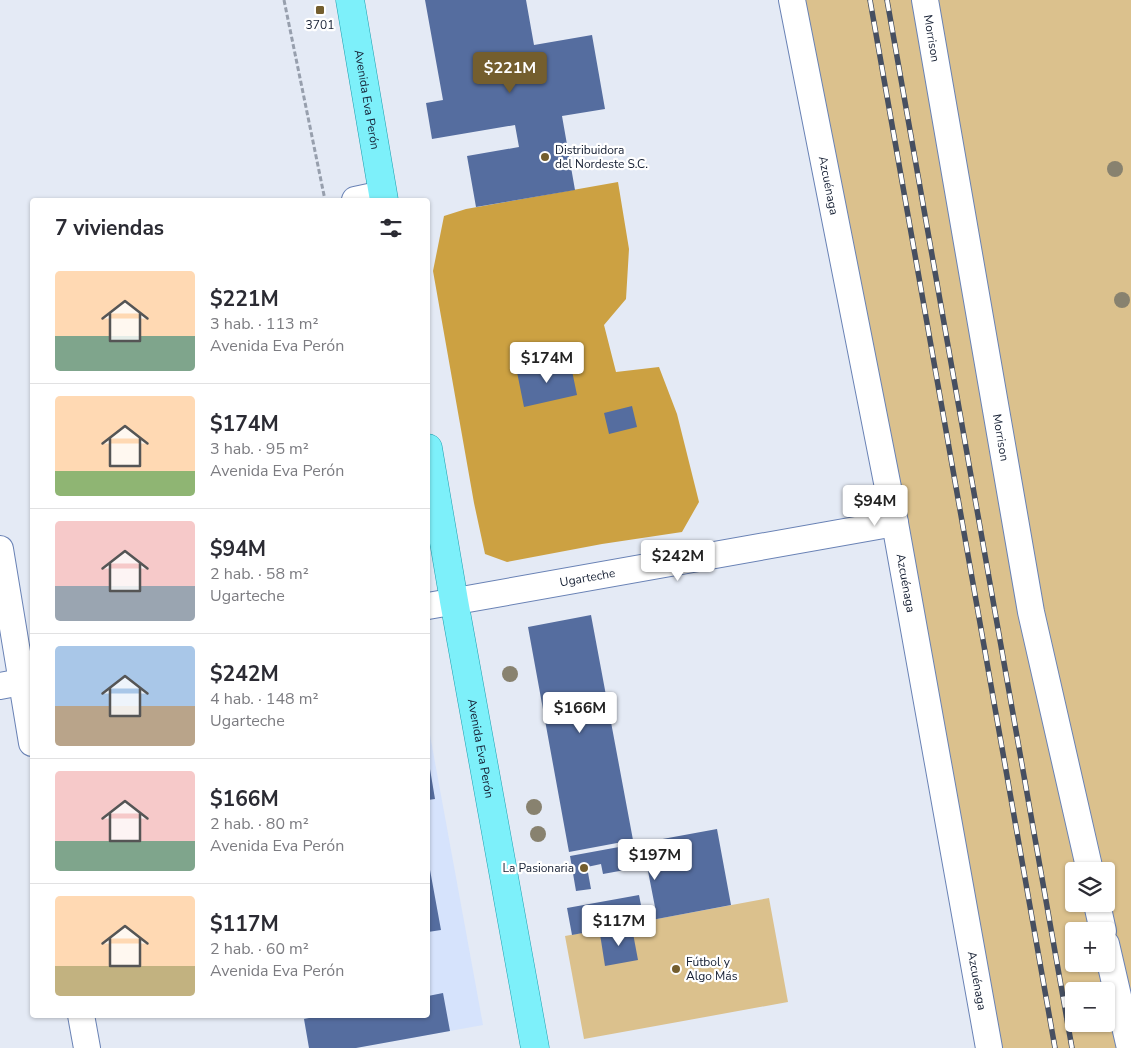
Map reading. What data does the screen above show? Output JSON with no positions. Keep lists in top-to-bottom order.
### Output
{
  "streets": {
    "main road": ["Avenida Eva Perón"],
    "street": ["Morrison", "Azcuénaga", "Ugarteche"]
  },
  "crossings": [
    ["Avenida Eva Perón", "Ugarteche"],
    ["Azcuénaga", "Ugarteche"]
  ],
  "places": {
    "transit": ["3701"],
    "other": ["Distribuidora del Nordeste S.C.", "La Pasionaria", "Fútbol y Algo Más"]
  },
  "page": {
    "price": [
      "$221M",
      "$174M",
      "$94M",
      "$242M",
      "$166M",
      "$197M",
      "$117M"
    ],
    "heading": "7 viviendas",
    "list": [
      {
        "name": "$221M",
        "note": "3 hab. · 113 m² · Avenida Eva Perón"
      },
      {
        "name": "$174M",
        "note": "3 hab. · 95 m² · Avenida Eva Perón"
      },
      {
        "name": "$94M",
        "note": "2 hab. · 58 m² · Ugarteche"
      },
      {
        "name": "$242M",
        "note": "4 hab. · 148 m² · Ugarteche"
      },
      {
        "name": "$166M",
        "note": "2 hab. · 80 m² · Avenida Eva Perón"
      },
      {
        "name": "$117M",
        "note": "2 hab. · 60 m² · Avenida Eva Perón"
      }
    ],
    "map_buttons": ["+", "−"]
  }
}
